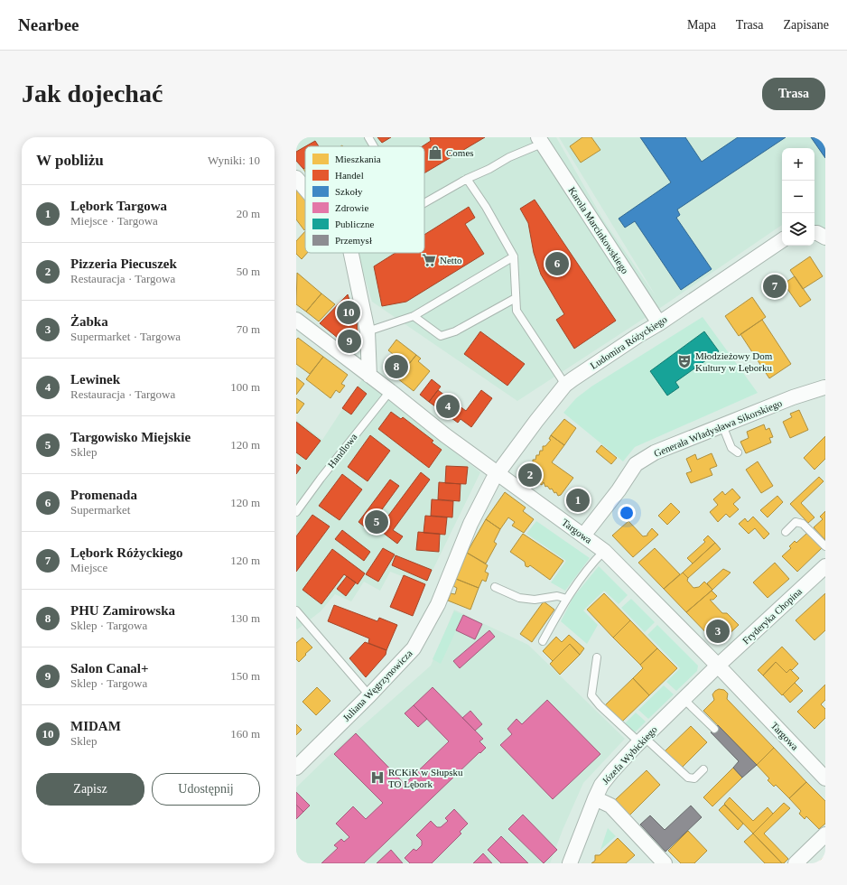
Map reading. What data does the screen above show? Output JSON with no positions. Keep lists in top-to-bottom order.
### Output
{
  "streets": {
    "street": [
      "Karola Marcinkowskiego",
      "Ludomira Różyckiego",
      "Generała Władysława Sikorskiego",
      "Targowa",
      "Fryderyka Chopina",
      "Juliana Węgrzynowicza",
      "Józefa Wybickiego"
    ],
    "lane": ["Handlowa"]
  },
  "crossings": [
    ["Karola Marcinkowskiego", "Ludomira Różyckiego"],
    ["Ludomira Różyckiego", "Targowa"],
    ["Ludomira Różyckiego", "Juliana Węgrzynowicza"],
    ["Generała Władysława Sikorskiego", "Targowa"],
    ["Handlowa", "Targowa"],
    ["Targowa", "Fryderyka Chopina"],
    ["Targowa", "Juliana Węgrzynowicza"],
    ["Targowa", "Józefa Wybickiego"],
    ["Fryderyka Chopina", "Józefa Wybickiego"]
  ],
  "places": {
    "shop": ["Comes"],
    "supermarket": ["Netto"],
    "theatre": ["Młodzieżowy Dom Kultury w Lęborku"],
    "hospital": ["RCKiK w Słupsku TO Lębork"]
  },
  "legend": [
    "Mieszkania",
    "Handel",
    "Szkoły",
    "Zdrowie",
    "Publiczne",
    "Przemysł"
  ],
  "page": {
    "header": "Nearbee",
    "nav": ["Mapa", "Trasa", "Zapisane"],
    "buttons": [
      "Trasa",
      ["Zapisz", "Udostępnij"]
    ],
    "title": "Jak dojechać",
    "heading": ["W pobliżu", "Wyniki: 10"],
    "map_buttons": ["+", "−"],
    "list": [
      {
        "mark": "1",
        "name": "Lębork Targowa",
        "note": "Miejsce · Targowa",
        "value": "20 m"
      },
      {
        "mark": "2",
        "name": "Pizzeria Piecuszek",
        "note": "Restauracja · Targowa",
        "value": "50 m"
      },
      {
        "mark": "3",
        "name": "Żabka",
        "note": "Supermarket · Targowa",
        "value": "70 m"
      },
      {
        "mark": "4",
        "name": "Lewinek",
        "note": "Restauracja · Targowa",
        "value": "100 m"
      },
      {
        "mark": "5",
        "name": "Targowisko Miejskie",
        "note": "Sklep",
        "value": "120 m"
      },
      {
        "mark": "6",
        "name": "Promenada",
        "note": "Supermarket",
        "value": "120 m"
      },
      {
        "mark": "7",
        "name": "Lębork Różyckiego",
        "note": "Miejsce",
        "value": "120 m"
      },
      {
        "mark": "8",
        "name": "PHU Zamirowska",
        "note": "Sklep · Targowa",
        "value": "130 m"
      },
      {
        "mark": "9",
        "name": "Salon Canal+",
        "note": "Sklep · Targowa",
        "value": "150 m"
      },
      {
        "mark": "10",
        "name": "MIDAM",
        "note": "Sklep",
        "value": "160 m"
      }
    ],
    "pins": [
      "6",
      "7",
      "10",
      "9",
      "8",
      "4",
      "2",
      "1",
      "5",
      "3"
    ]
  }
}
